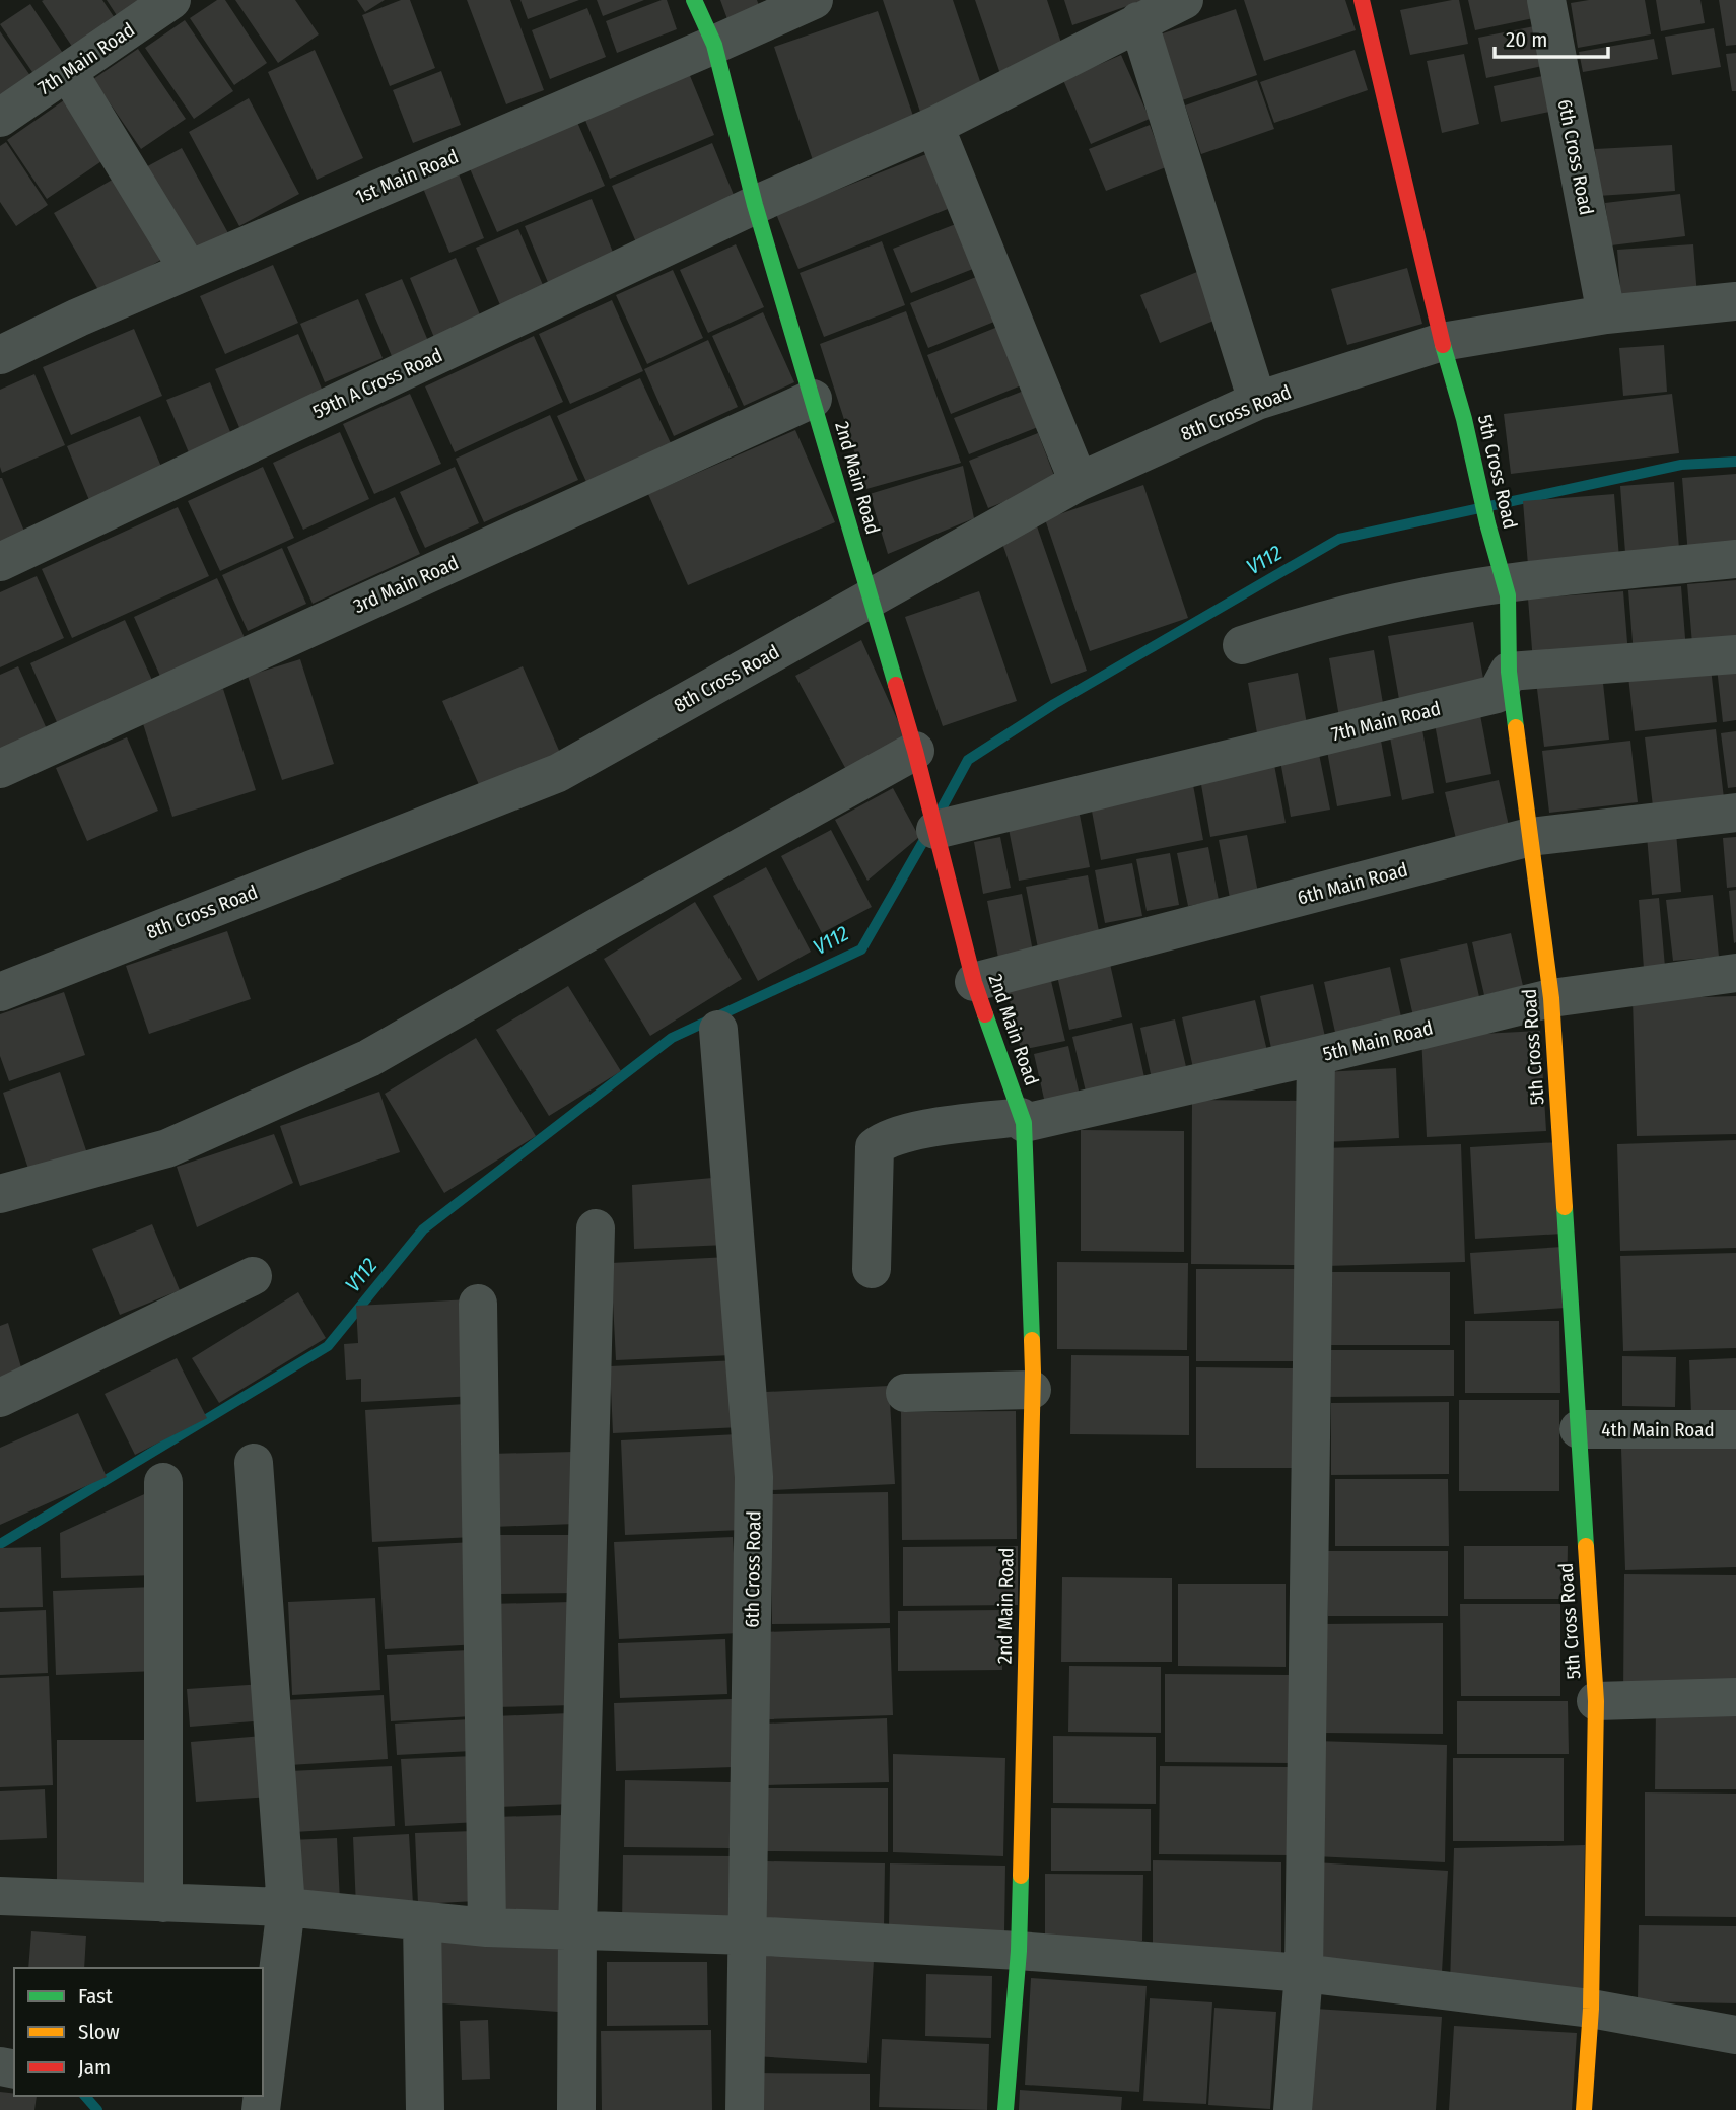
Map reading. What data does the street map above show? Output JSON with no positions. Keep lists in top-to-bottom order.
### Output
{
  "streets": {
    "street": [
      "7th Main Road",
      "6th Cross Road",
      "1st Main Road",
      "59th A Cross Road",
      "8th Cross Road",
      "5th Cross Road",
      "2nd Main Road",
      "3rd Main Road",
      "6th Main Road",
      "5th Main Road",
      "4th Main Road"
    ]
  },
  "crossings": [
    ["7th Main Road", "5th Cross Road"],
    ["7th Main Road", "2nd Main Road"],
    ["6th Cross Road", "8th Cross Road"],
    ["1st Main Road", "2nd Main Road"],
    ["59th A Cross Road", "2nd Main Road"],
    ["8th Cross Road", "5th Cross Road"],
    ["8th Cross Road", "2nd Main Road"],
    ["5th Cross Road", "6th Main Road"],
    ["5th Cross Road", "5th Main Road"],
    ["5th Cross Road", "4th Main Road"],
    ["2nd Main Road", "3rd Main Road"],
    ["2nd Main Road", "6th Main Road"],
    ["2nd Main Road", "5th Main Road"]
  ],
  "water": ["V112"],
  "legend": ["Fast", "Slow", "Jam"],
  "scale_bar": "20 m"
}
